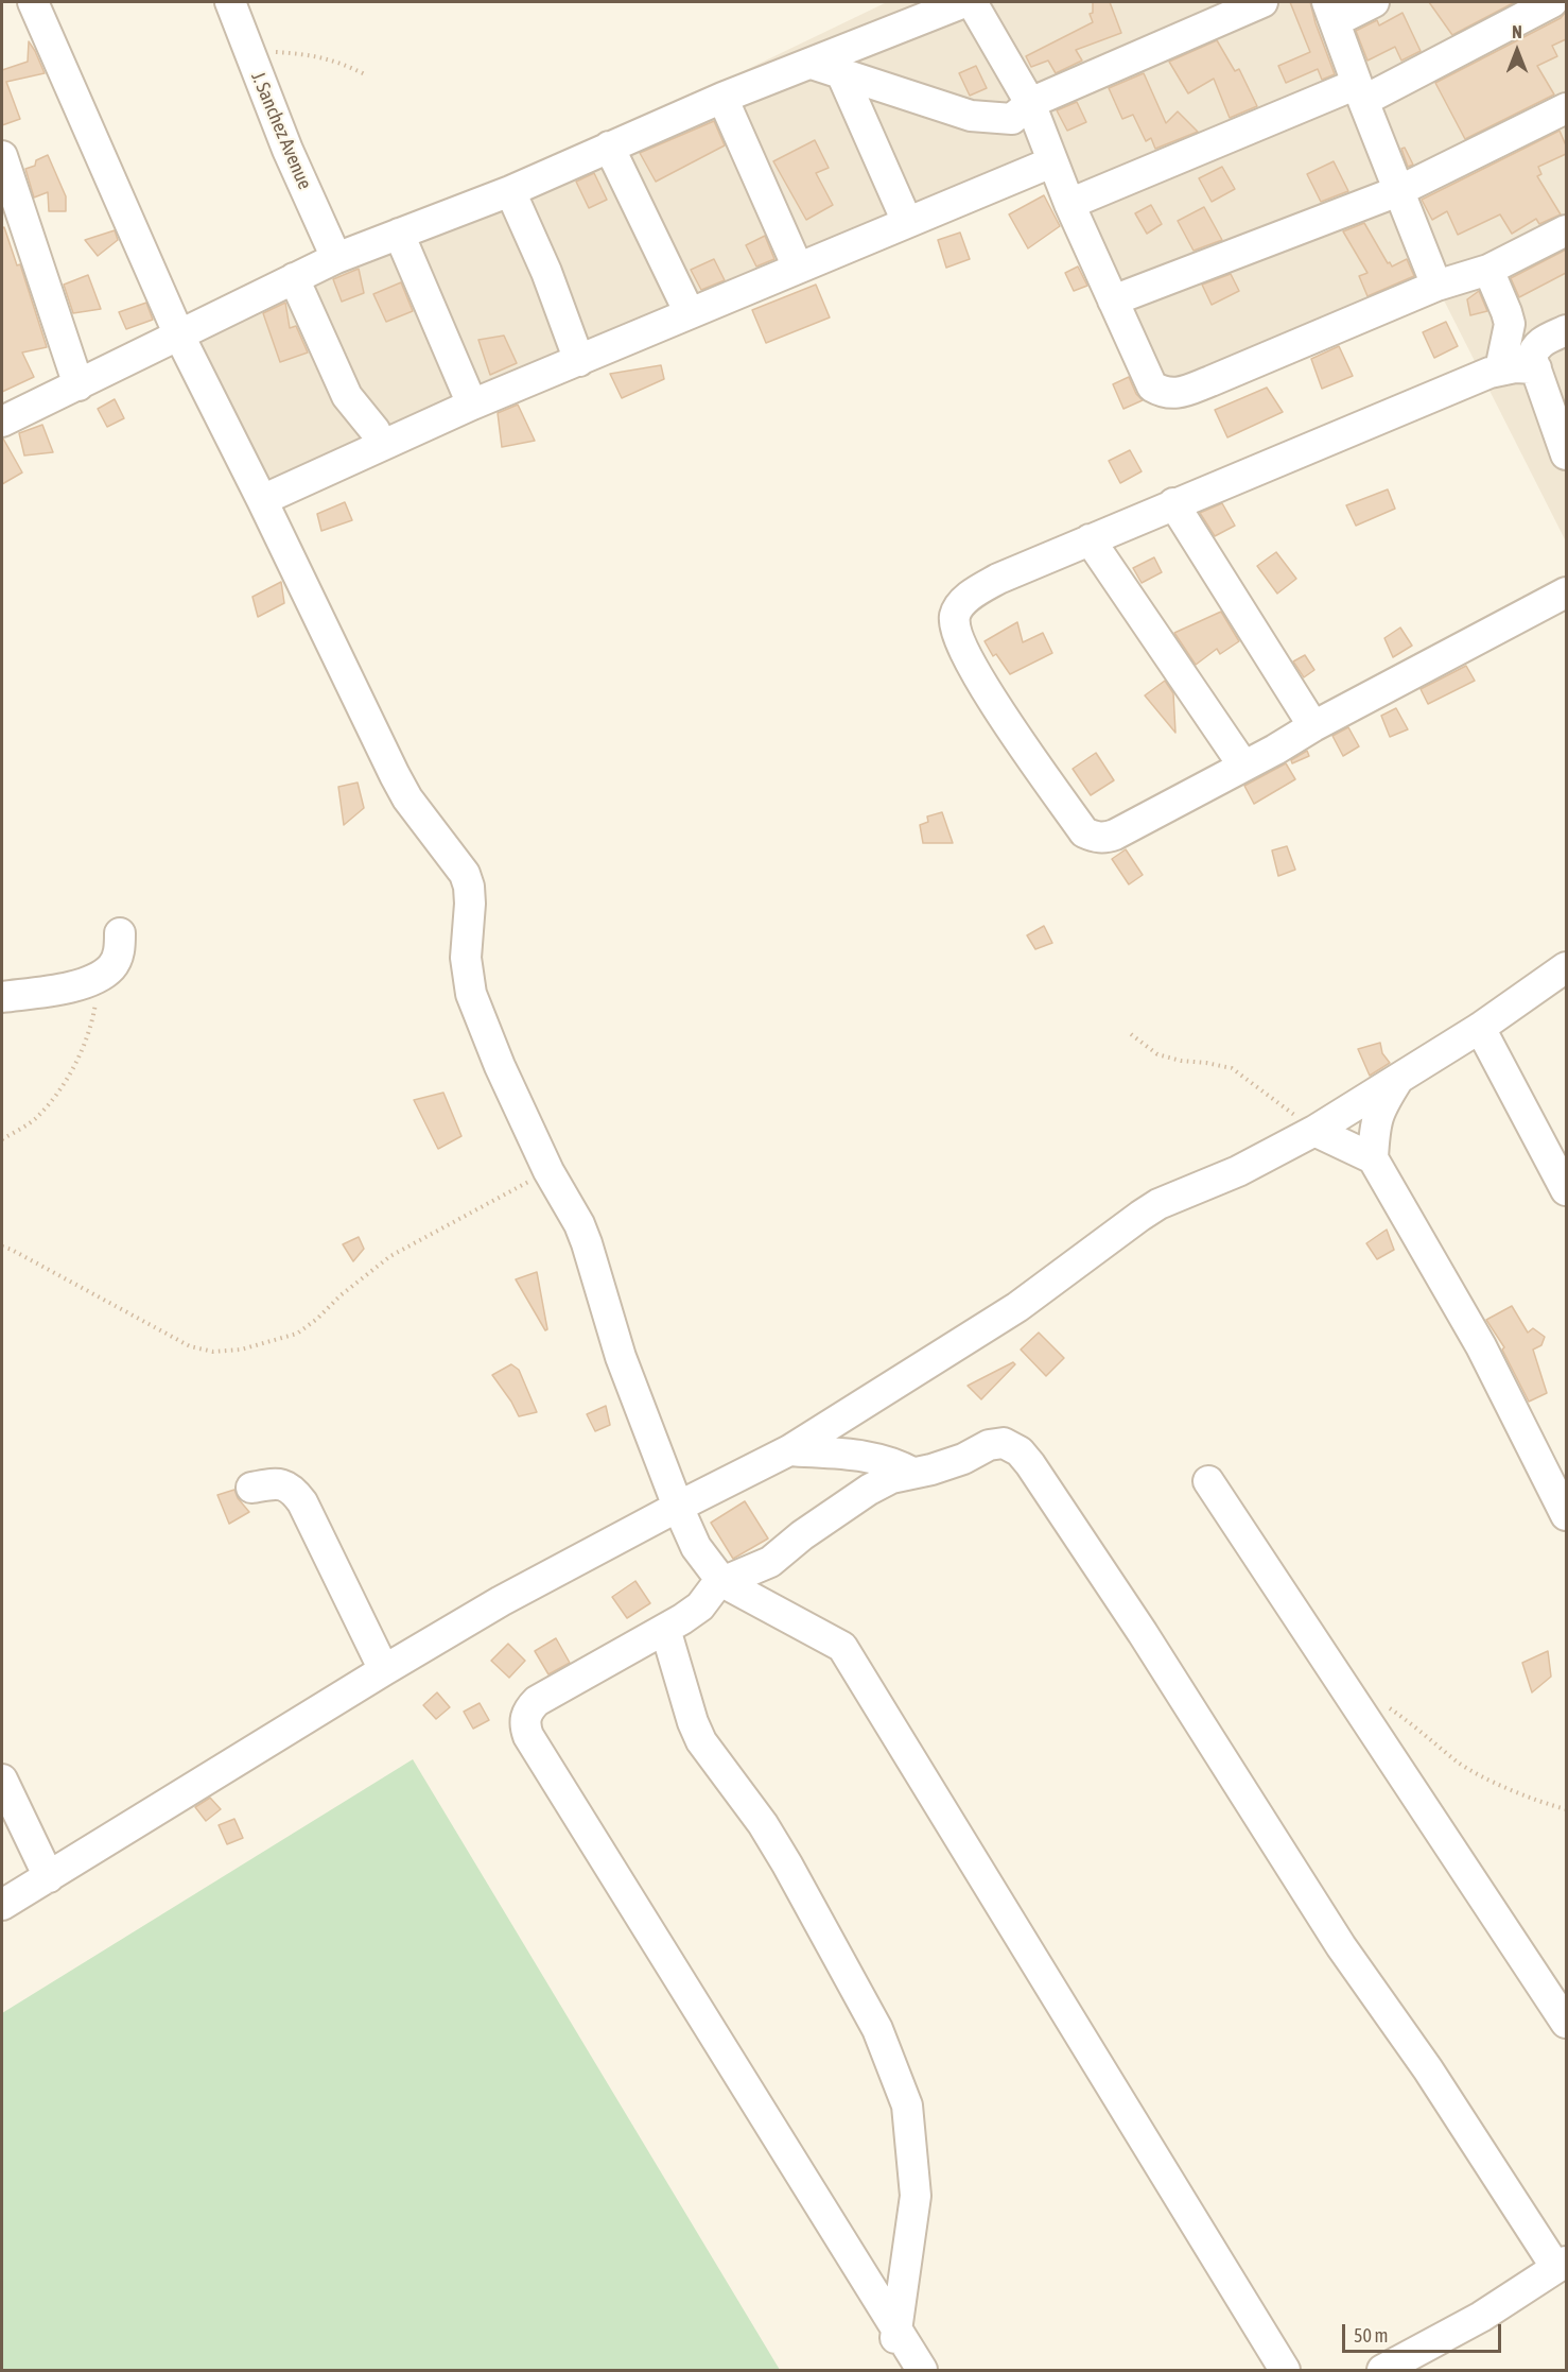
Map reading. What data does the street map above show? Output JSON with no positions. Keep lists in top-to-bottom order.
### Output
{
  "streets": {
    "street": ["J. Sanchez Avenue"]
  },
  "scale_bar": "50 m",
  "north": "top"
}
